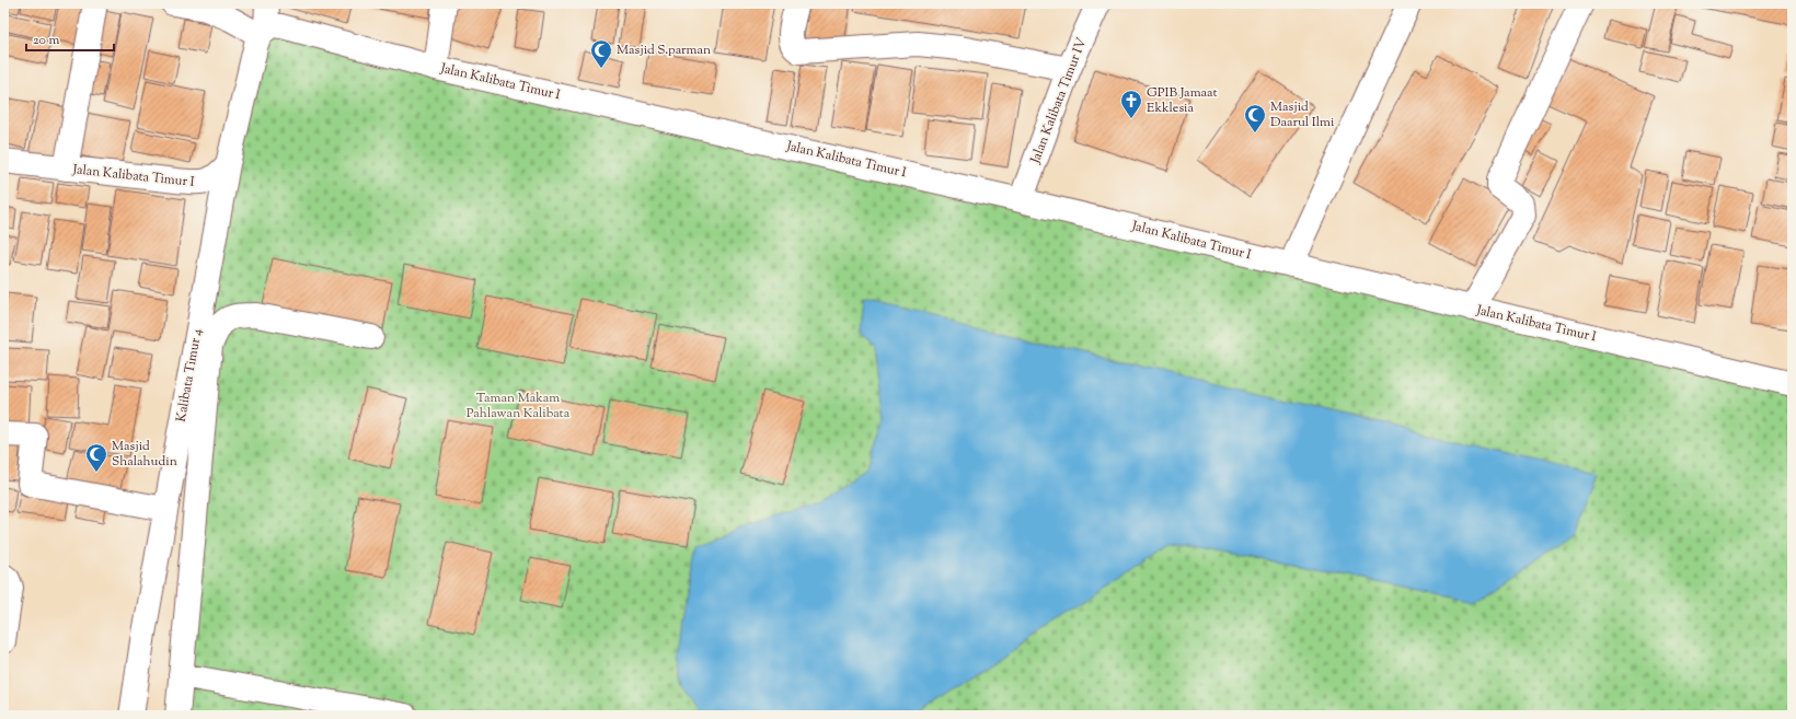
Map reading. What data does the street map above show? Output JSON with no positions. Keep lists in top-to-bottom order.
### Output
{
  "streets": {
    "street": ["Jalan Kalibata Timur I", "Jalan Kalibata Timur IV", "Kalibata Timur 4"]
  },
  "crossings": [
    ["Jalan Kalibata Timur I", "Jalan Kalibata Timur IV"],
    ["Jalan Kalibata Timur I", "Kalibata Timur 4"]
  ],
  "parks": ["Taman Makam Pahlawan Kalibata"],
  "places": {
    "mosque": ["Masjid S.parman", "Masjid Daarul Ilmi", "Masjid Shalahudin"],
    "church": ["GPIB Jamaat Ekklesia"]
  },
  "scale_bar": "20 m"
}
